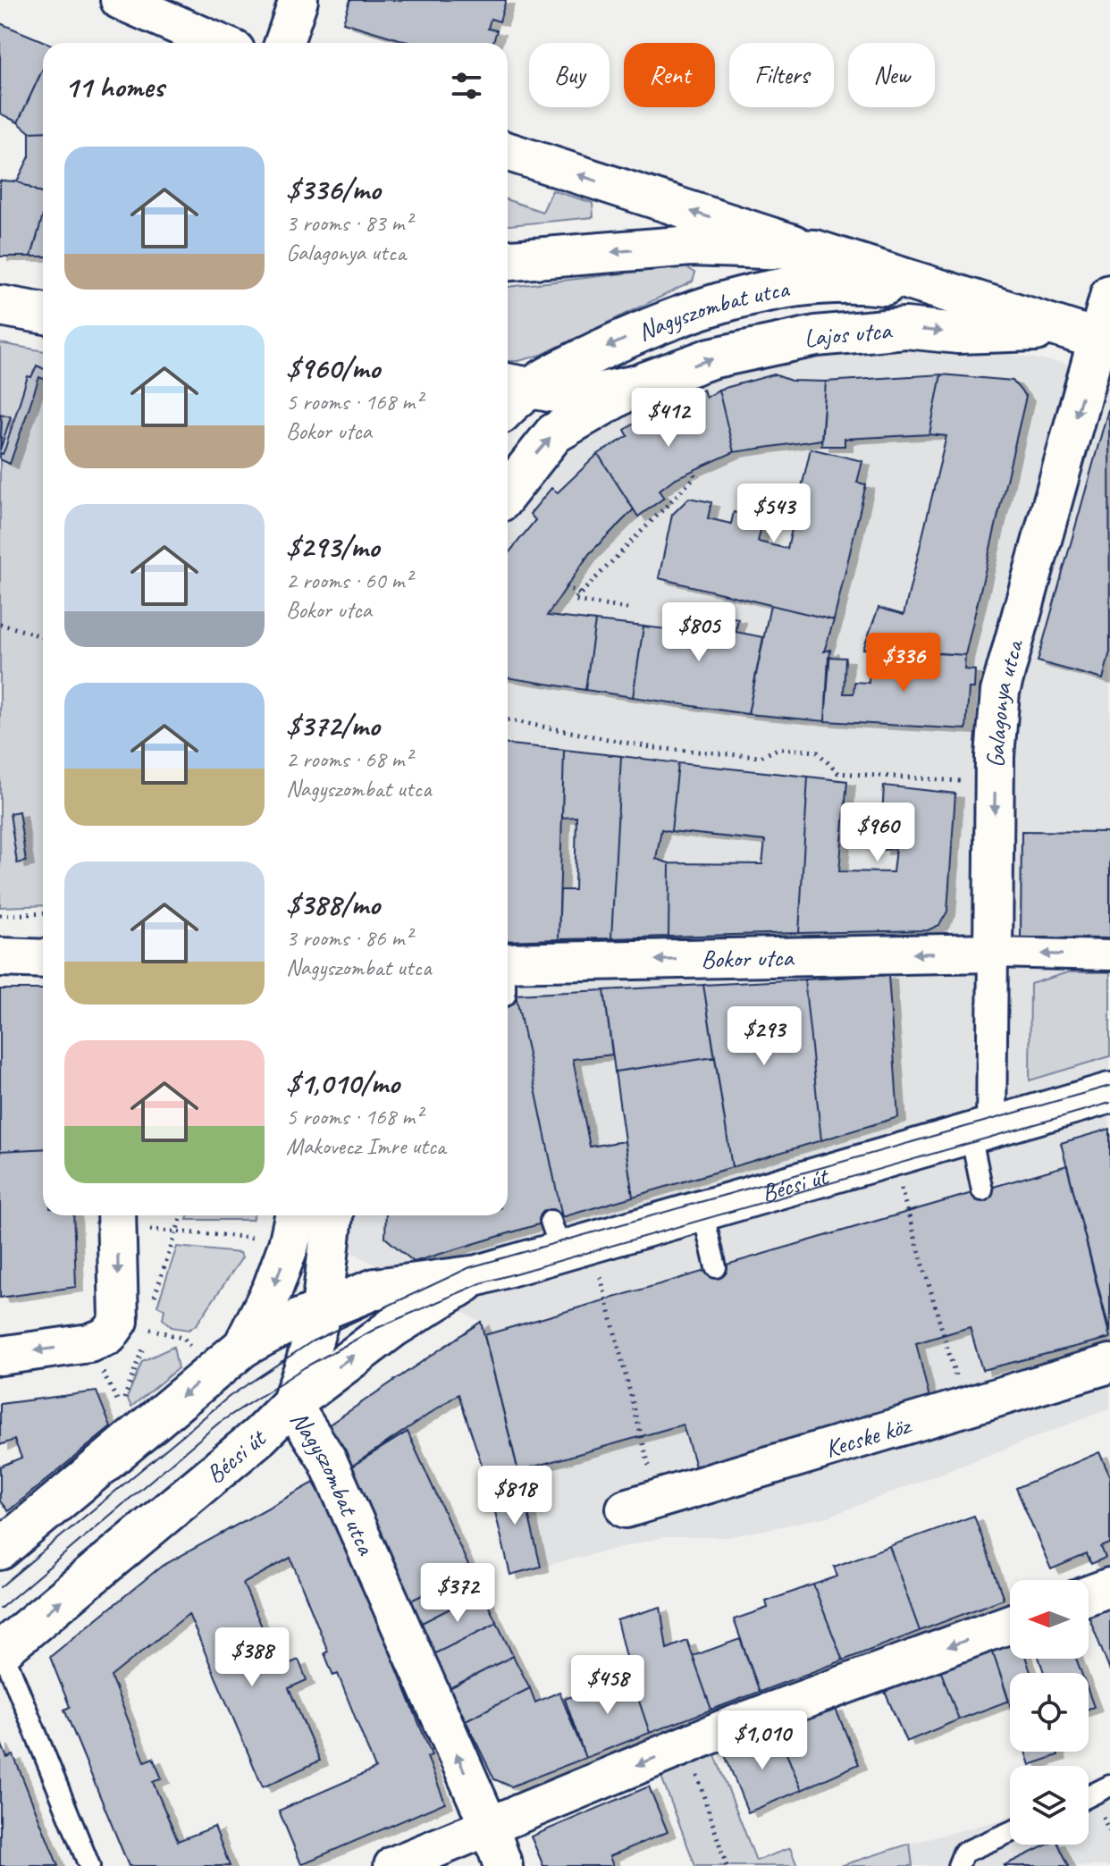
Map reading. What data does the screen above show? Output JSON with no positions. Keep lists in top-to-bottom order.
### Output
{
  "streets": {
    "main road": ["Nagyszombat utca", "Lajos utca", "Bécsi út"],
    "street": ["Galagonya utca", "Bokor utca", "Kecske köz"]
  },
  "crossings": [
    ["Nagyszombat utca", "Lajos utca"],
    ["Nagyszombat utca", "Bécsi út"],
    ["Lajos utca", "Galagonya utca"],
    ["Galagonya utca", "Bokor utca"],
    ["Galagonya utca", "Bécsi út"]
  ],
  "one_way": ["Galagonya utca", "Bokor utca"],
  "north": "left",
  "page": {
    "chip": [
      "Buy",
      "Rent",
      "Filters",
      "New"
    ],
    "heading": "11 homes",
    "list": [
      {
        "name": "$336/mo",
        "note": "3 rooms · 83 m² · Galagonya utca"
      },
      {
        "name": "$960/mo",
        "note": "5 rooms · 168 m² · Bokor utca"
      },
      {
        "name": "$293/mo",
        "note": "2 rooms · 60 m² · Bokor utca"
      },
      {
        "name": "$372/mo",
        "note": "2 rooms · 68 m² · Nagyszombat utca"
      },
      {
        "name": "$388/mo",
        "note": "3 rooms · 86 m² · Nagyszombat utca"
      },
      {
        "name": "$1,010/mo",
        "note": "5 rooms · 168 m² · Makovecz Imre utca"
      }
    ],
    "price": [
      "$412",
      "$543",
      "$805",
      "$336",
      "$960",
      "$293",
      "$818",
      "$372",
      "$388",
      "$458",
      "$1,010"
    ]
  }
}
